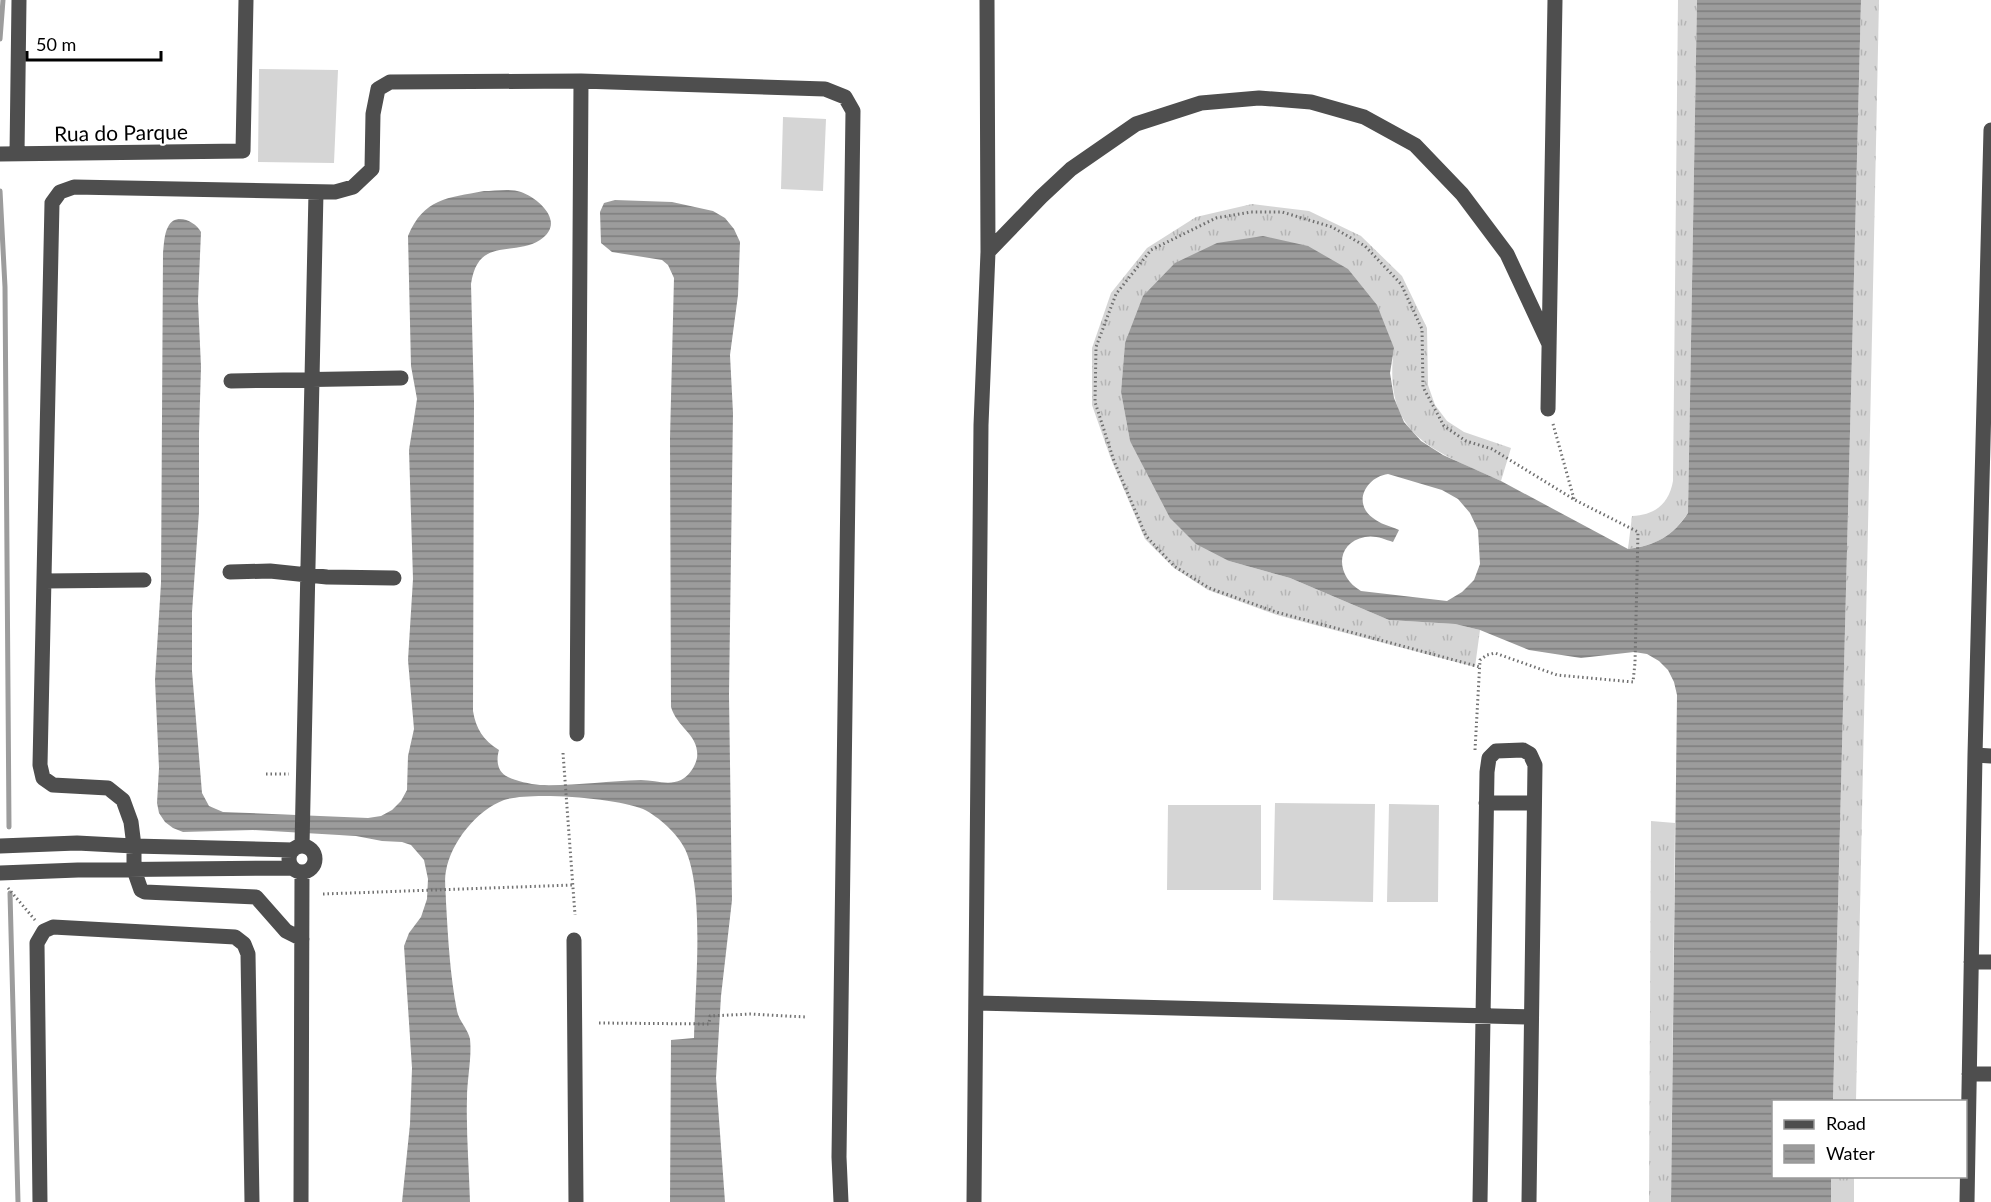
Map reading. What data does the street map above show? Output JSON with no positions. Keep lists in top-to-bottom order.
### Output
{
  "streets": {
    "street": ["Rua do Parque"]
  },
  "legend": ["Road", "Water"],
  "scale_bar": "50 m"
}
